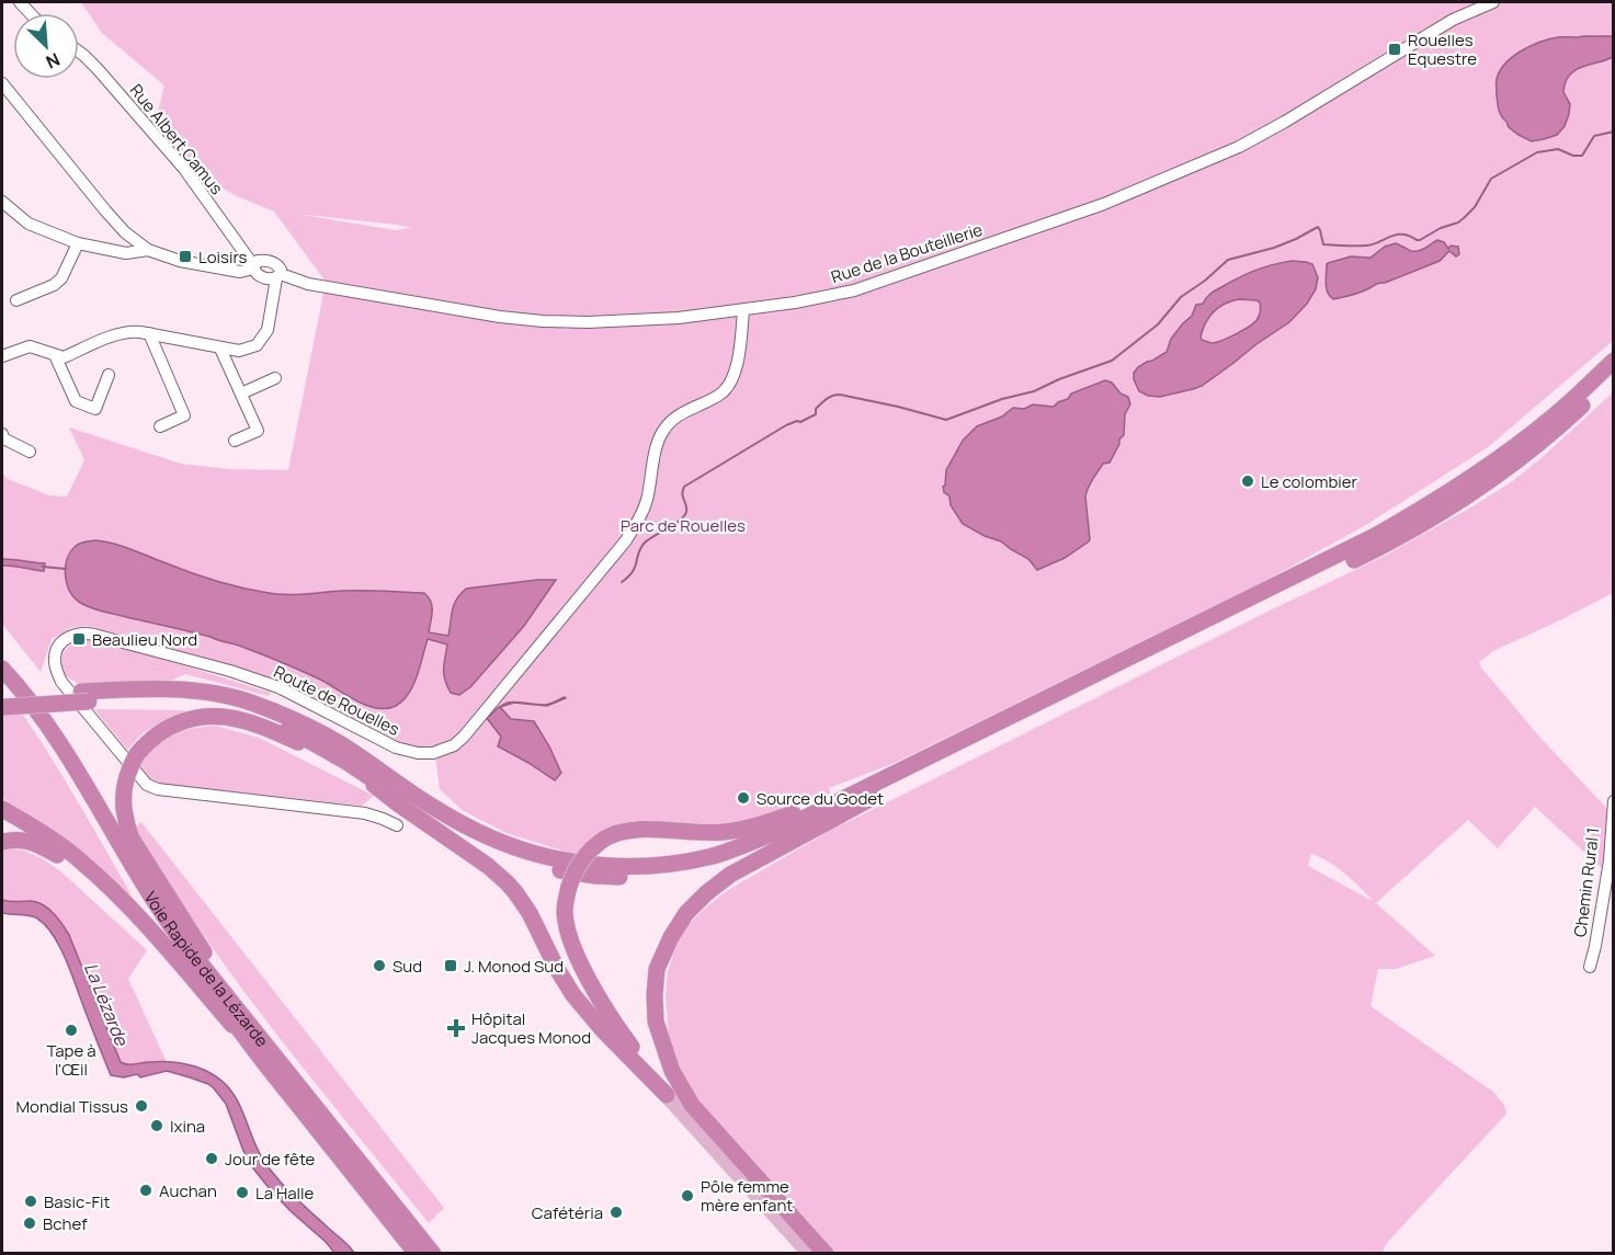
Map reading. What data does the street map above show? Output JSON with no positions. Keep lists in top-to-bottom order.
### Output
{
  "streets": {
    "highway": ["Voie Rapide de la Lézarde"],
    "street": [
      "Rue Albert Camus",
      "Rue de la Bouteillerie",
      "Route de Rouelles",
      "Chemin Rural 1"
    ]
  },
  "crossings": [
    ["Rue Albert Camus", "Rue de la Bouteillerie"],
    ["Rue de la Bouteillerie", "Route de Rouelles"]
  ],
  "water": ["La Lézarde"],
  "parks": ["Parc de Rouelles"],
  "places": {
    "transit": [
      "Rouelles Equestre",
      "Loisirs",
      "Beaulieu Nord",
      "J. Monod Sud"
    ],
    "other": [
      "Le colombier",
      "Source du Godet",
      "Sud",
      "Tape à l'Œil",
      "Mondial Tissus",
      "Ixina",
      "Jour de fête",
      "Auchan",
      "La Halle",
      "Pôle femme mère enfant",
      "Basic-Fit",
      "Cafétéria",
      "Bchef"
    ],
    "health": ["Hôpital Jacques Monod"]
  },
  "north": "bottom right"
}
